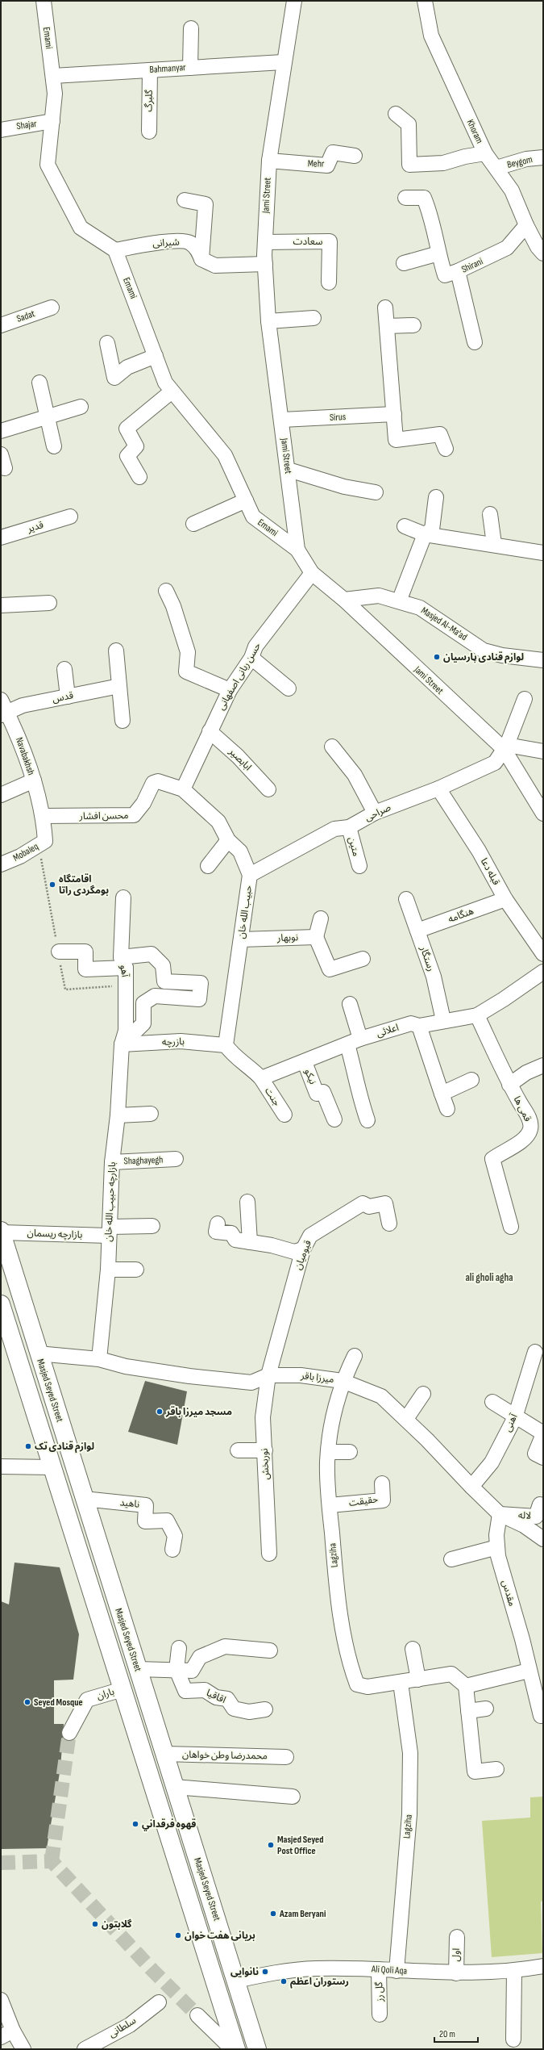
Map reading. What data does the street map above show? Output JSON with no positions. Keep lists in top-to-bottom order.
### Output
{
  "streets": {
    "main road": ["Masjed Seyed Street"],
    "street": [
      "Emami",
      "Bahmanyar",
      "گلبرگ",
      "Shajar",
      "Khoram",
      "Beygom",
      "Mehr",
      "Jami Street",
      "سعادت",
      "شیرانی",
      "Shirani",
      "Sadat",
      "Sirus",
      "قدیر",
      "Masjed Al-Ma'ad",
      "حسن ربانی اصفهانی",
      "قدس",
      "Navabakhsh",
      "ابابصیر",
      "صراحی",
      "محسن افشار",
      "متین",
      "Mobaleq",
      "قبله دعا",
      "حبیب الله خان",
      "هنگامه",
      "نوبهار",
      "رستگار",
      "آهو",
      "اعلائی",
      "بازرچه",
      "نیکو",
      "جنت",
      "قمی ها",
      "Shaghayegh",
      "بازارچه حبیب الله خان",
      "بازارچه ریسمان",
      "قیومیان",
      "میرزا باقر",
      "آهنی",
      "نوربخش",
      "حقیقت",
      "ناهید",
      "لاله",
      "Lagziha",
      "مقدس",
      "باران",
      "اقاقیا",
      "محمدرضا وطن خواهان",
      "اول",
      "Ali Qoli Aqa",
      "گل رز",
      "سلطانی"
    ]
  },
  "crossings": [
    ["Emami", "Bahmanyar"],
    ["Emami", "Shajar"],
    ["Emami", "Jami Street"],
    ["Emami", "شیرانی"],
    ["Bahmanyar", "گلبرگ"],
    ["Bahmanyar", "Jami Street"],
    ["Khoram", "Beygom"],
    ["Khoram", "Shirani"],
    ["Mehr", "Jami Street"],
    ["Jami Street", "سعادت"],
    ["Jami Street", "Sirus"],
    ["Jami Street", "Masjed Al-Ma'ad"],
    ["Jami Street", "حسن ربانی اصفهانی"],
    ["Jami Street", "صراحی"],
    ["حسن ربانی اصفهانی", "ابابصیر"],
    ["حسن ربانی اصفهانی", "محسن افشار"],
    ["حسن ربانی اصفهانی", "حبیب الله خان"],
    ["قدس", "Navabakhsh"],
    ["Navabakhsh", "محسن افشار"],
    ["Navabakhsh", "Mobaleq"],
    ["صراحی", "متین"],
    ["صراحی", "قبله دعا"],
    ["صراحی", "حبیب الله خان"],
    ["محسن افشار", "Mobaleq"],
    ["محسن افشار", "حبیب الله خان"],
    ["قبله دعا", "هنگامه"],
    ["حبیب الله خان", "نوبهار"],
    ["حبیب الله خان", "بازرچه"],
    ["هنگامه", "رستگار"],
    ["رستگار", "اعلائی"],
    ["آهو", "بازرچه"],
    ["آهو", "بازارچه حبیب الله خان"],
    ["اعلائی", "نیکو"],
    ["اعلائی", "جنت"],
    ["اعلائی", "قمی ها"],
    ["بازرچه", "بازارچه حبیب الله خان"],
    ["Shaghayegh", "بازارچه حبیب الله خان"],
    ["بازارچه حبیب الله خان", "بازارچه ریسمان"],
    ["بازارچه حبیب الله خان", "میرزا باقر"],
    ["بازارچه ریسمان", "Masjed Seyed Street"],
    ["قیومیان", "میرزا باقر"],
    ["قیومیان", "نوربخش"],
    ["میرزا باقر", "Masjed Seyed Street"],
    ["میرزا باقر", "آهنی"],
    ["میرزا باقر", "نوربخش"],
    ["میرزا باقر", "لاله"],
    ["میرزا باقر", "Lagziha"],
    ["میرزا باقر", "مقدس"],
    ["Masjed Seyed Street", "ناهید"],
    ["Masjed Seyed Street", "باران"],
    ["Masjed Seyed Street", "محمدرضا وطن خواهان"],
    ["Masjed Seyed Street", "Ali Qoli Aqa"],
    ["حقیقت", "Lagziha"],
    ["لاله", "مقدس"],
    ["Lagziha", "Ali Qoli Aqa"],
    ["اول", "Ali Qoli Aqa"],
    ["Ali Qoli Aqa", "گل رز"]
  ],
  "districts": ["ali gholi agha"],
  "places": [
    "لوازم قنادی پارسیان",
    "اقامتگاه بومگردی راتا",
    "مسجد میرزا باقر",
    "لوازم قنادی تک",
    "Seyed Mosque",
    "قهوه فرقداني",
    "Masjed Seyed Post Office",
    "Azam Beryani",
    "گلابتون",
    "بریانی هفت خوان",
    "نانوایی",
    "رستوران اعظم"
  ],
  "scale_bar": "20 m"
}
